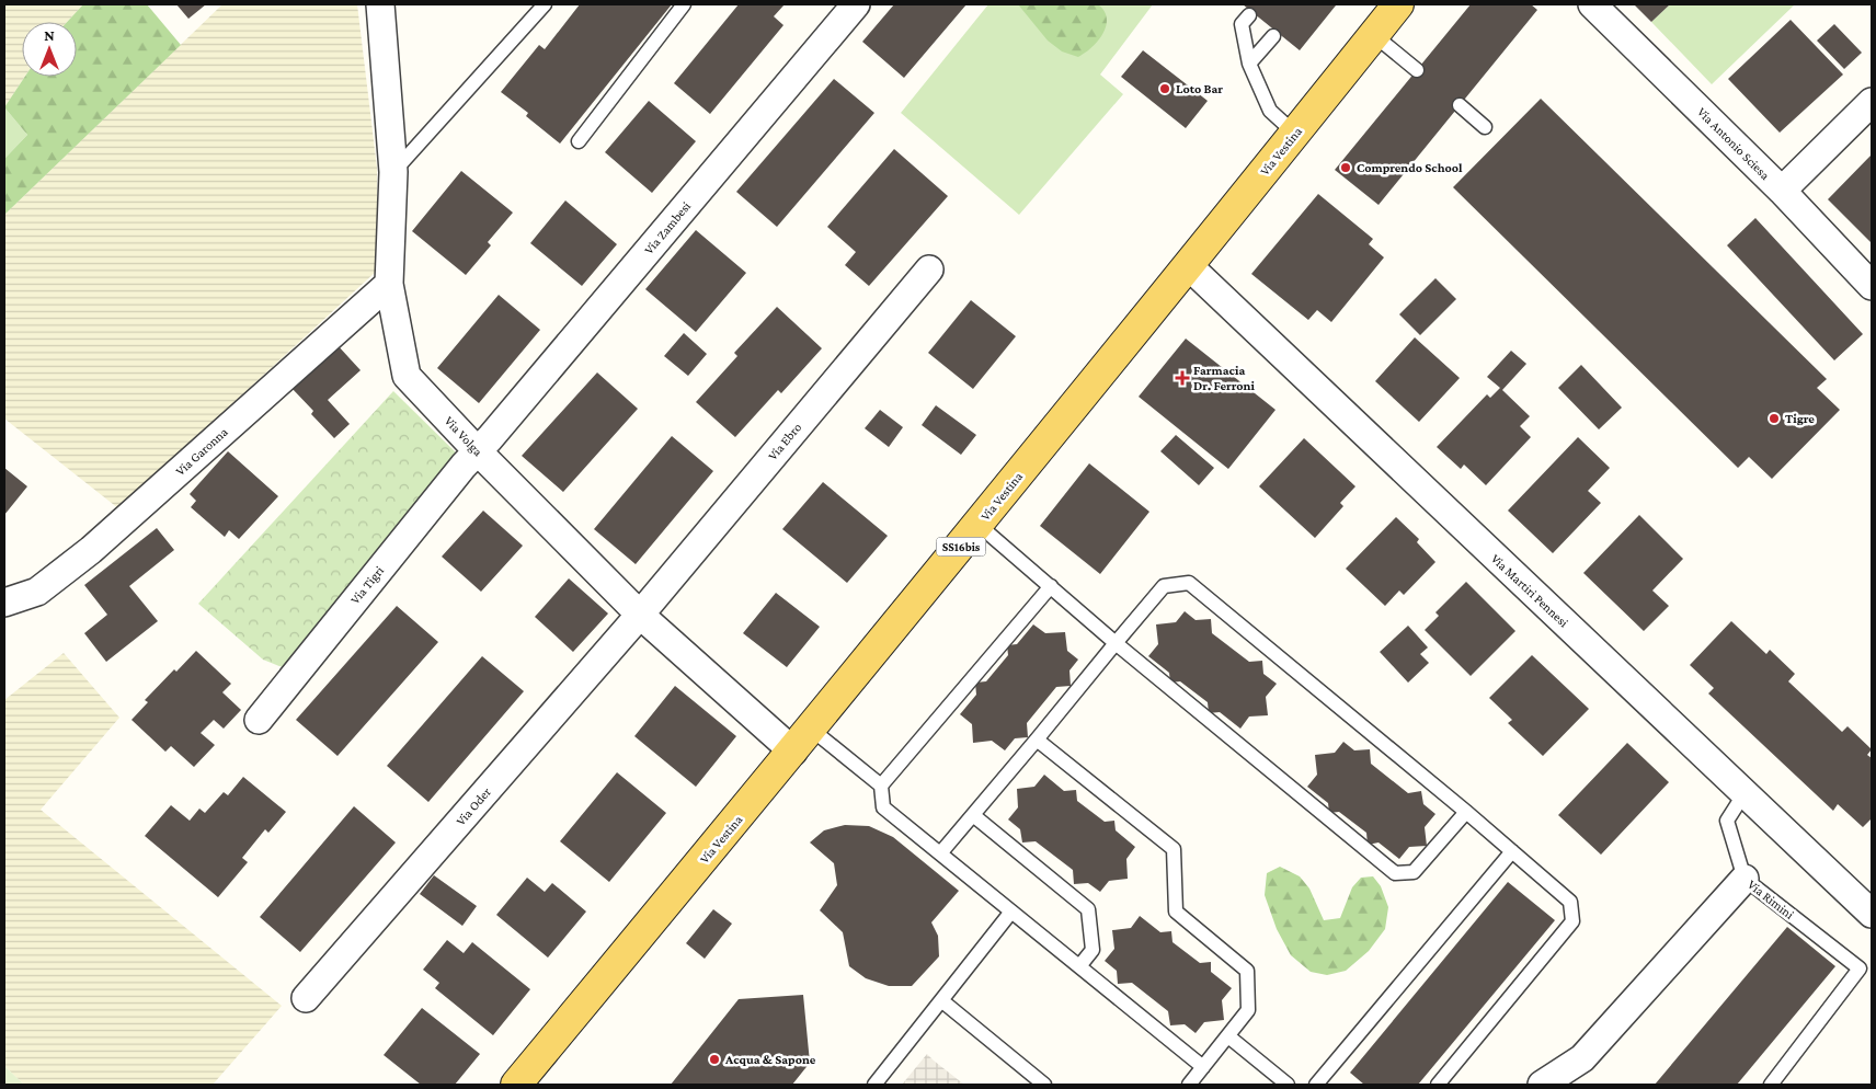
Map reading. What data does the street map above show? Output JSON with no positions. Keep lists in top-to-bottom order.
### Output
{
  "streets": {
    "main road": ["Via Vestina", "SS16bis"],
    "street": [
      "Via Antonio Sciesa",
      "Via Zambesi",
      "Via Volga",
      "Via Ebro",
      "Via Garonna",
      "Via Tigri",
      "Via Martiri Pennesi",
      "Via Oder",
      "Via Rimini"
    ]
  },
  "crossings": [
    ["Via Vestina", "Via Volga"],
    ["Via Vestina", "Via Martiri Pennesi"],
    ["Via Zambesi", "Via Volga"],
    ["Via Zambesi", "Via Tigri"],
    ["Via Volga", "Via Ebro"],
    ["Via Volga", "Via Garonna"],
    ["Via Volga", "Via Tigri"],
    ["Via Volga", "Via Oder"],
    ["Via Ebro", "Via Oder"]
  ],
  "places": {
    "other": [
      "Loto Bar",
      "Comprendo School",
      "Tigre",
      "Acqua & Sapone"
    ],
    "health": ["Farmacia Dr. Ferroni"]
  },
  "north": "top"
}
